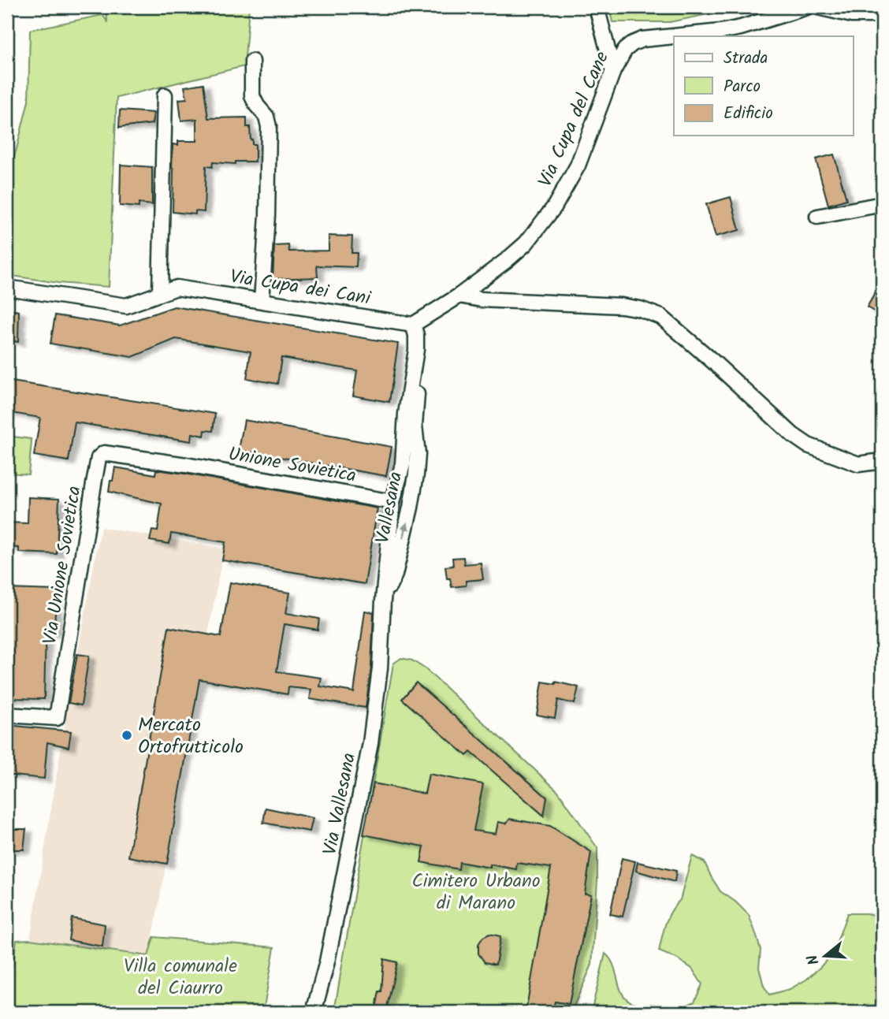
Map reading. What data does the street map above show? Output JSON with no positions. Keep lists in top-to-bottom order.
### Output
{
  "streets": {
    "street": [
      "Via Cupa del Cane",
      "Via Cupa dei Cani",
      "Unione Sovietica",
      "Vallesana",
      "Via Unione Sovietica",
      "Via Vallesana"
    ]
  },
  "crossings": [
    ["Via Cupa del Cane", "Via Cupa dei Cani"],
    ["Via Cupa del Cane", "Vallesana"],
    ["Via Cupa dei Cani", "Vallesana"],
    ["Unione Sovietica", "Vallesana"],
    ["Unione Sovietica", "Via Unione Sovietica"],
    ["Vallesana", "Via Vallesana"]
  ],
  "parks": ["Cimitero Urbano di Marano", "Villa comunale del Ciaurro"],
  "places": ["Mercato Ortofrutticolo"],
  "legend": ["Strada", "Parco", "Edificio"],
  "north": "left"
}
